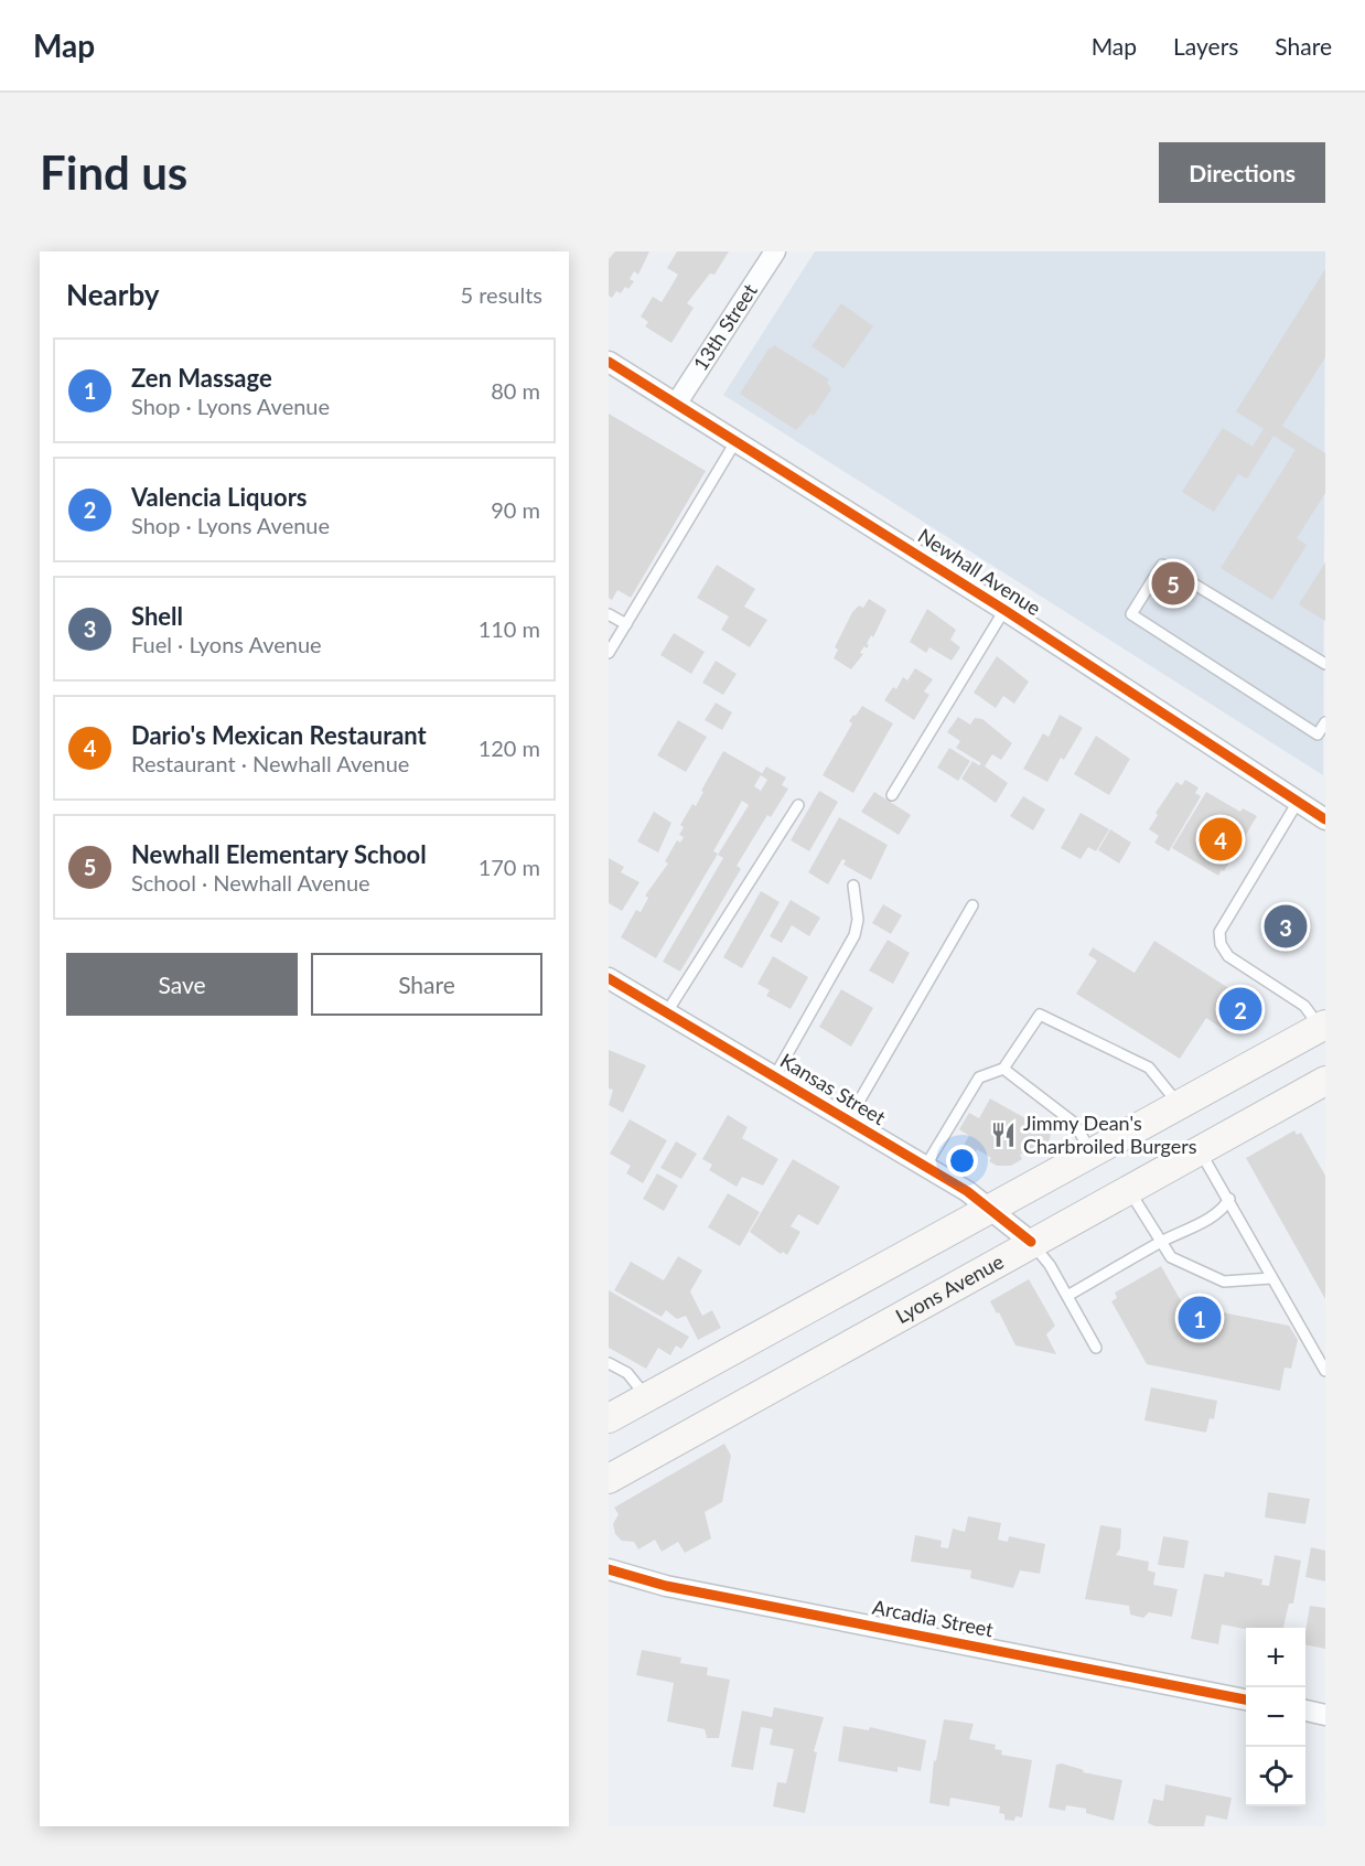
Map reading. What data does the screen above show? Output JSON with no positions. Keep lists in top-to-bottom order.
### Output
{
  "streets": {
    "main road": ["Lyons Avenue"],
    "street": [
      "13th Street",
      "Newhall Avenue",
      "Kansas Street",
      "Arcadia Street"
    ]
  },
  "crossings": [
    ["13th Street", "Newhall Avenue"],
    ["Kansas Street", "Lyons Avenue"]
  ],
  "places": {
    "restaurant": ["Jimmy Dean's Charbroiled Burgers"]
  },
  "page": {
    "header": "Map",
    "nav": ["Map", "Layers", "Share"],
    "buttons": [
      "Directions",
      ["Save", "Share"]
    ],
    "title": "Find us",
    "heading": ["Nearby", "5 results"],
    "list": [
      {
        "mark": "1",
        "name": "Zen Massage",
        "note": "Shop · Lyons Avenue",
        "value": "80 m"
      },
      {
        "mark": "2",
        "name": "Valencia Liquors",
        "note": "Shop · Lyons Avenue",
        "value": "90 m"
      },
      {
        "mark": "3",
        "name": "Shell",
        "note": "Fuel · Lyons Avenue",
        "value": "110 m"
      },
      {
        "mark": "4",
        "name": "Dario's Mexican Restaurant",
        "note": "Restaurant · Newhall Avenue",
        "value": "120 m"
      },
      {
        "mark": "5",
        "name": "Newhall Elementary School",
        "note": "School · Newhall Avenue",
        "value": "170 m"
      }
    ],
    "pins": [
      "5",
      "4",
      "3",
      "2",
      "1"
    ],
    "map_buttons": ["+", "−"]
  }
}
